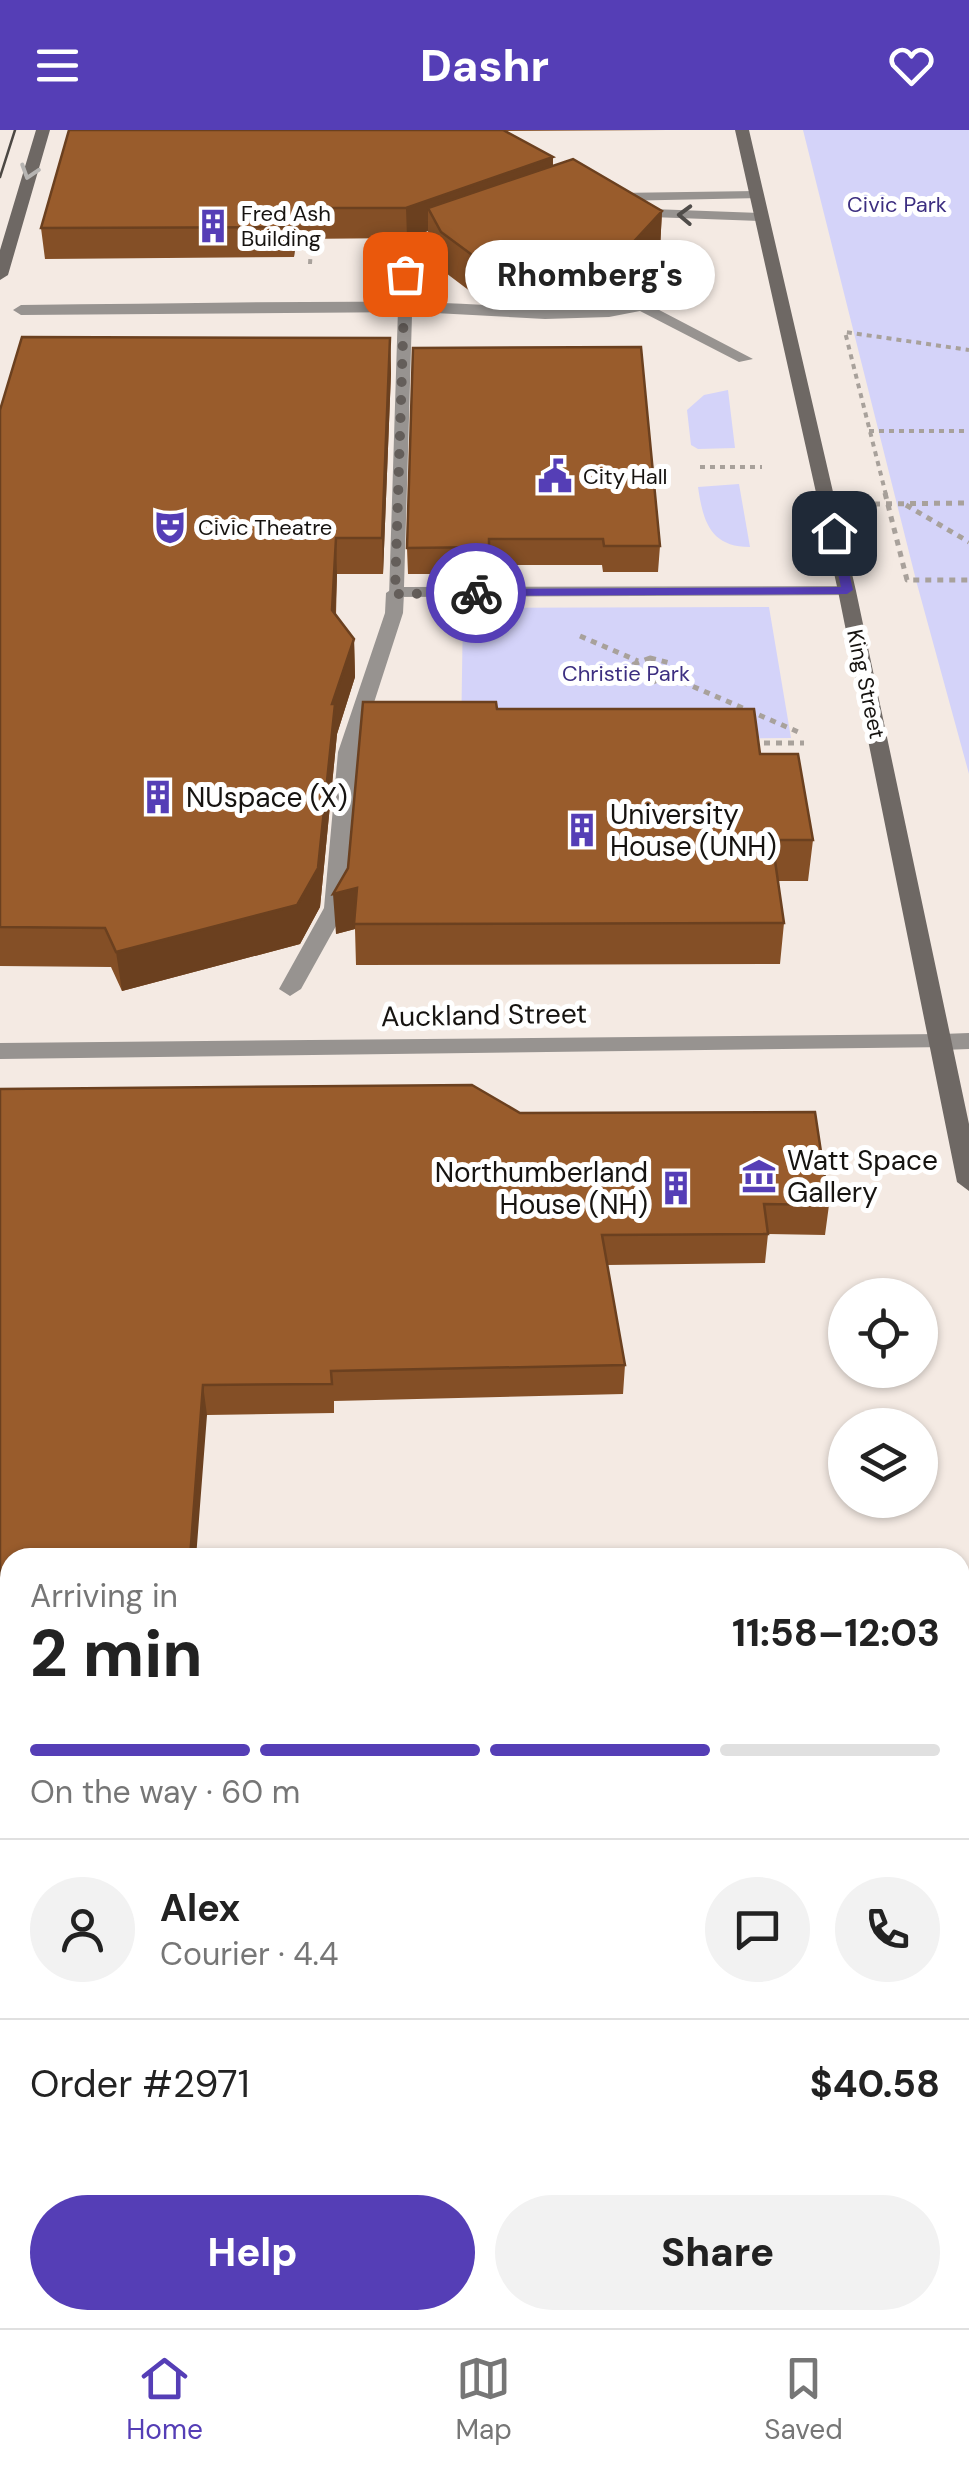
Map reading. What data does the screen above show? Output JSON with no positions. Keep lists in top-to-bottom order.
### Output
{
  "streets": {
    "main road": ["King Street"],
    "street": ["Auckland Street"]
  },
  "crossings": [
    ["King Street", "Auckland Street"]
  ],
  "parks": ["Civic Park", "Christie Park"],
  "places": {
    "building": [
      "Fred Ash Building",
      "NUspace (X)",
      "University House (UNH)",
      "Northumberland House (NH)"
    ],
    "other": ["Rhomberg's"],
    "public building": ["City Hall"],
    "theatre": ["Civic Theatre"],
    "museum": ["Watt Space Gallery"]
  },
  "page": {
    "header": "Dashr",
    "bubble": "Rhomberg's",
    "heading": ["2 min", "Arriving in", "11:58–12:03"],
    "panel": [
      "Alex",
      "Courier · 4.4",
      "Order #2971",
      "$40.58"
    ],
    "bar": "On the way · 60 m",
    "buttons": ["Help", "Share"],
    "tabs": ["Home", "Map", "Saved"]
  }
}
